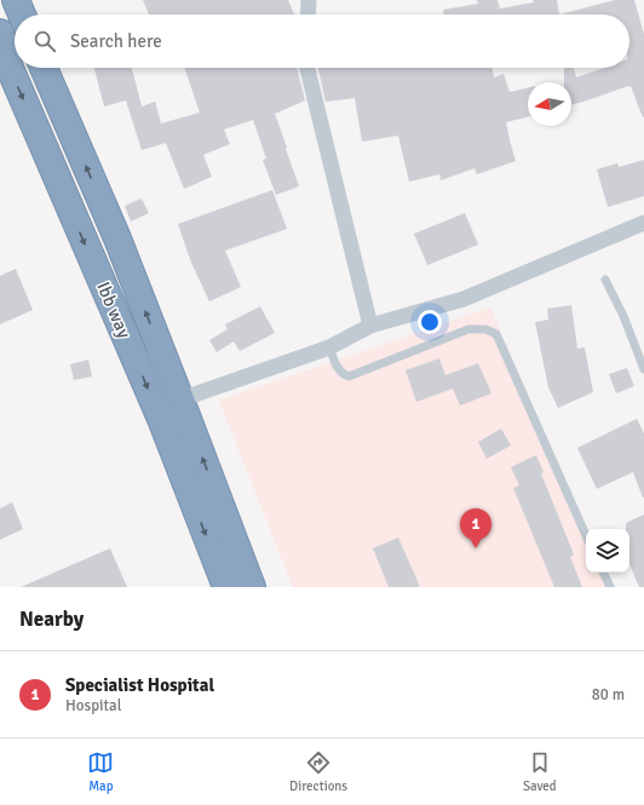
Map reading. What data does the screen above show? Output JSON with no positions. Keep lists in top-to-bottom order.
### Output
{
  "streets": {
    "highway": ["Ibb way"]
  },
  "north": "left",
  "page": {
    "search": "Search here",
    "pins": "1",
    "heading": "Nearby",
    "list": [
      {
        "mark": "1",
        "name": "Specialist Hospital",
        "note": "Hospital",
        "value": "80 m"
      }
    ],
    "nav": ["Map", "Directions", "Saved"]
  }
}
